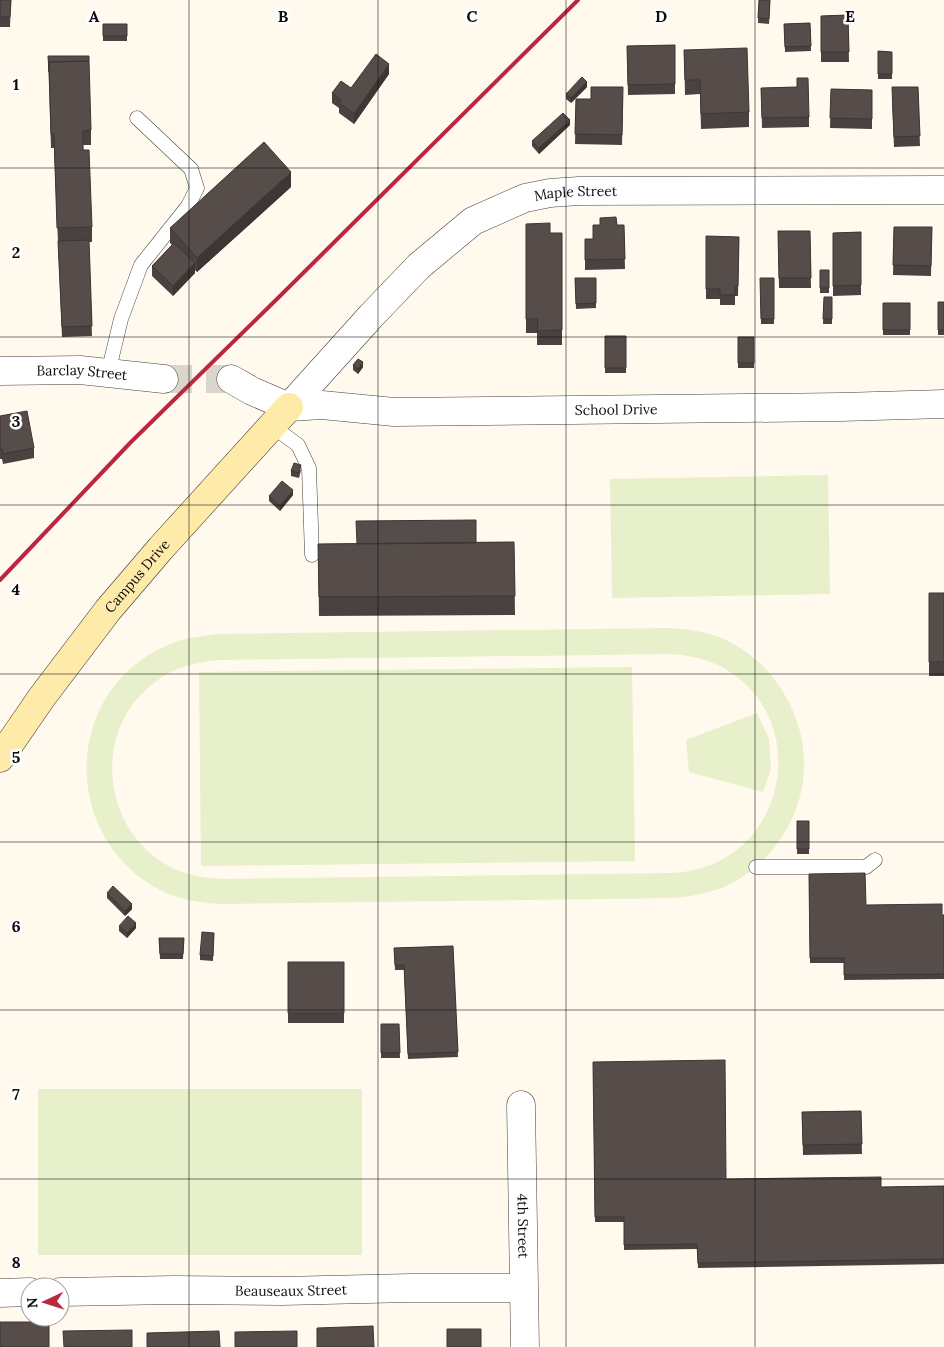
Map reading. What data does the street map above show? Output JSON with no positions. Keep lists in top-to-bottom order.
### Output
{
  "streets": {
    "street": [
      "Maple Street",
      "Barclay Street",
      "School Drive",
      "Campus Drive",
      "4th Street",
      "Beauseaux Street"
    ]
  },
  "crossings": [
    ["Maple Street", "School Drive"],
    ["Maple Street", "Campus Drive"],
    ["School Drive", "Campus Drive"],
    ["4th Street", "Beauseaux Street"]
  ],
  "north": "left",
  "grid": {
    "columns": [
      "A",
      "B",
      "C",
      "D",
      "E"
    ],
    "rows": [
      "1",
      "2",
      "3",
      "4",
      "5",
      "6",
      "7",
      "8"
    ]
  }
}
